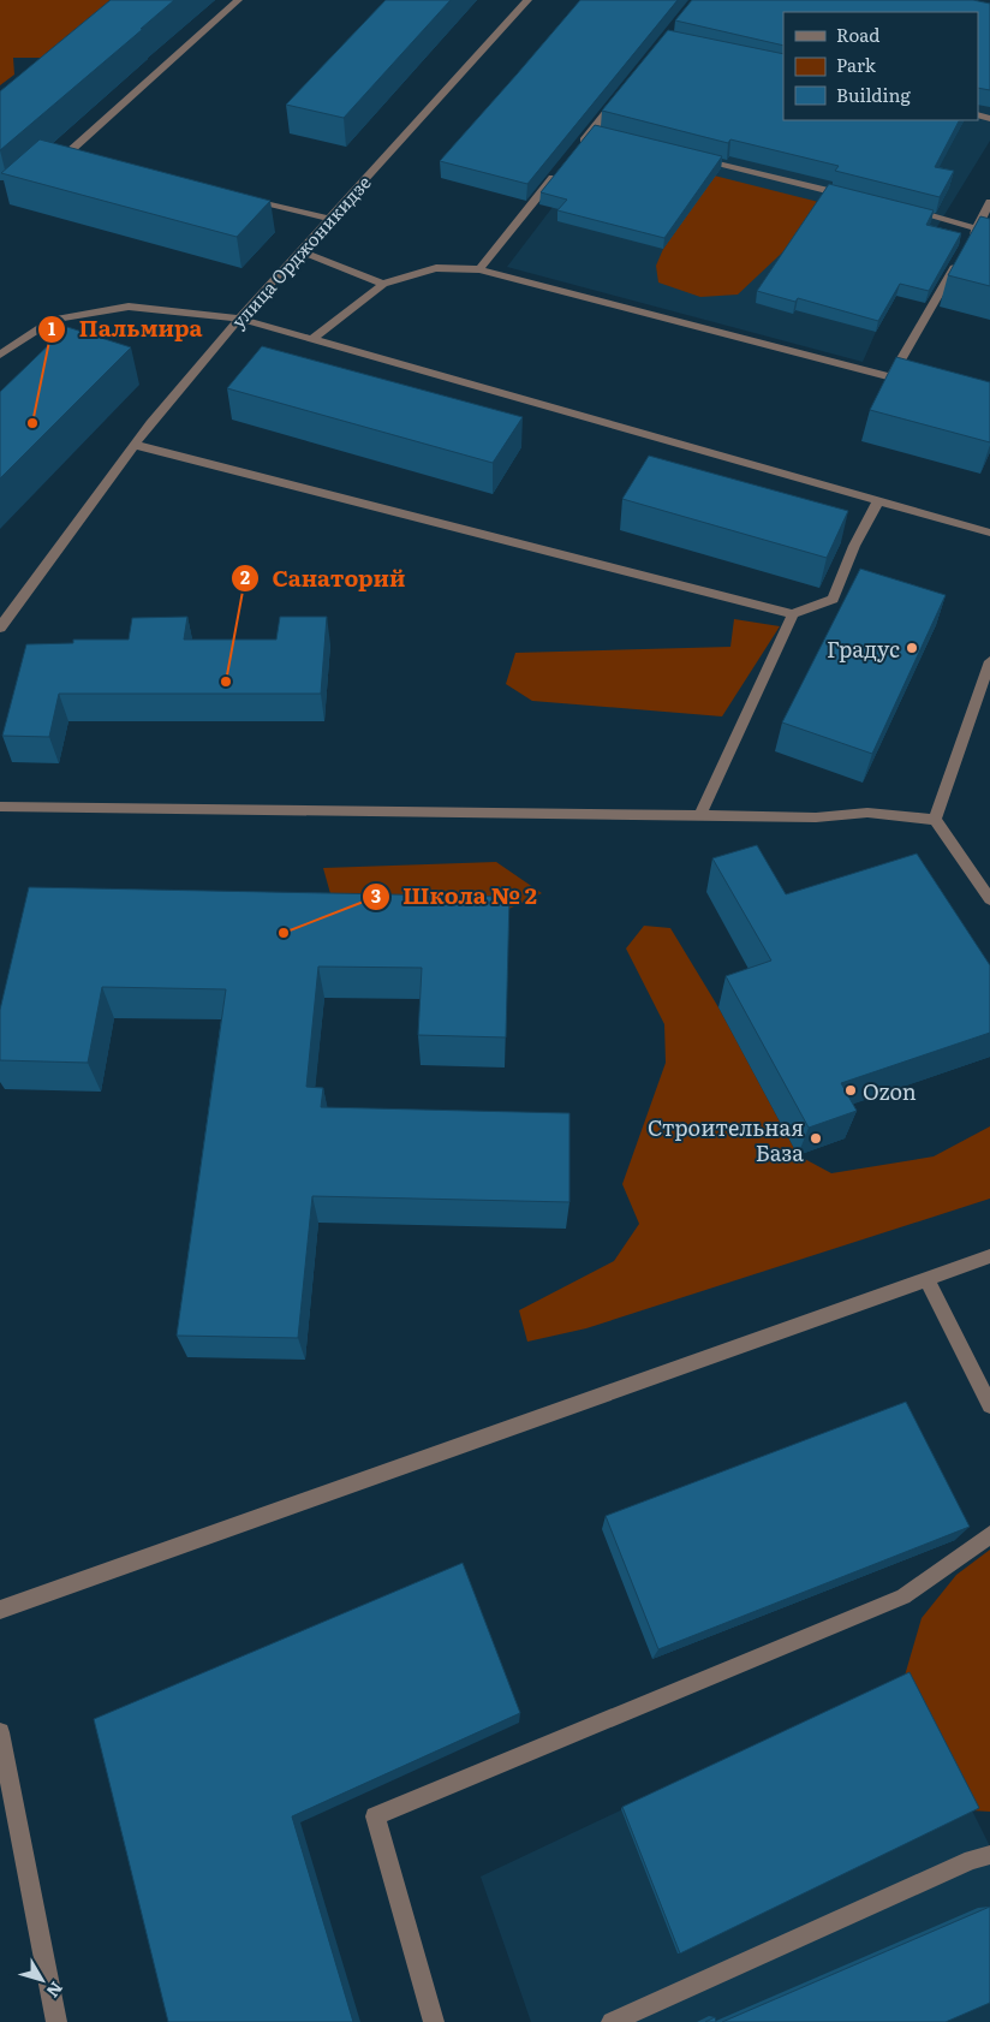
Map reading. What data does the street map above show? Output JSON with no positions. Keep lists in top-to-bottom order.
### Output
{
  "streets": {
    "street": ["улица Орджоникидзе"]
  },
  "places": [
    "Пальмира",
    "Градус",
    "Санаторий",
    "Школа № 2",
    "Ozon",
    "Строительная База"
  ],
  "legend": ["Road", "Park", "Building"],
  "north": "bottom right"
}
